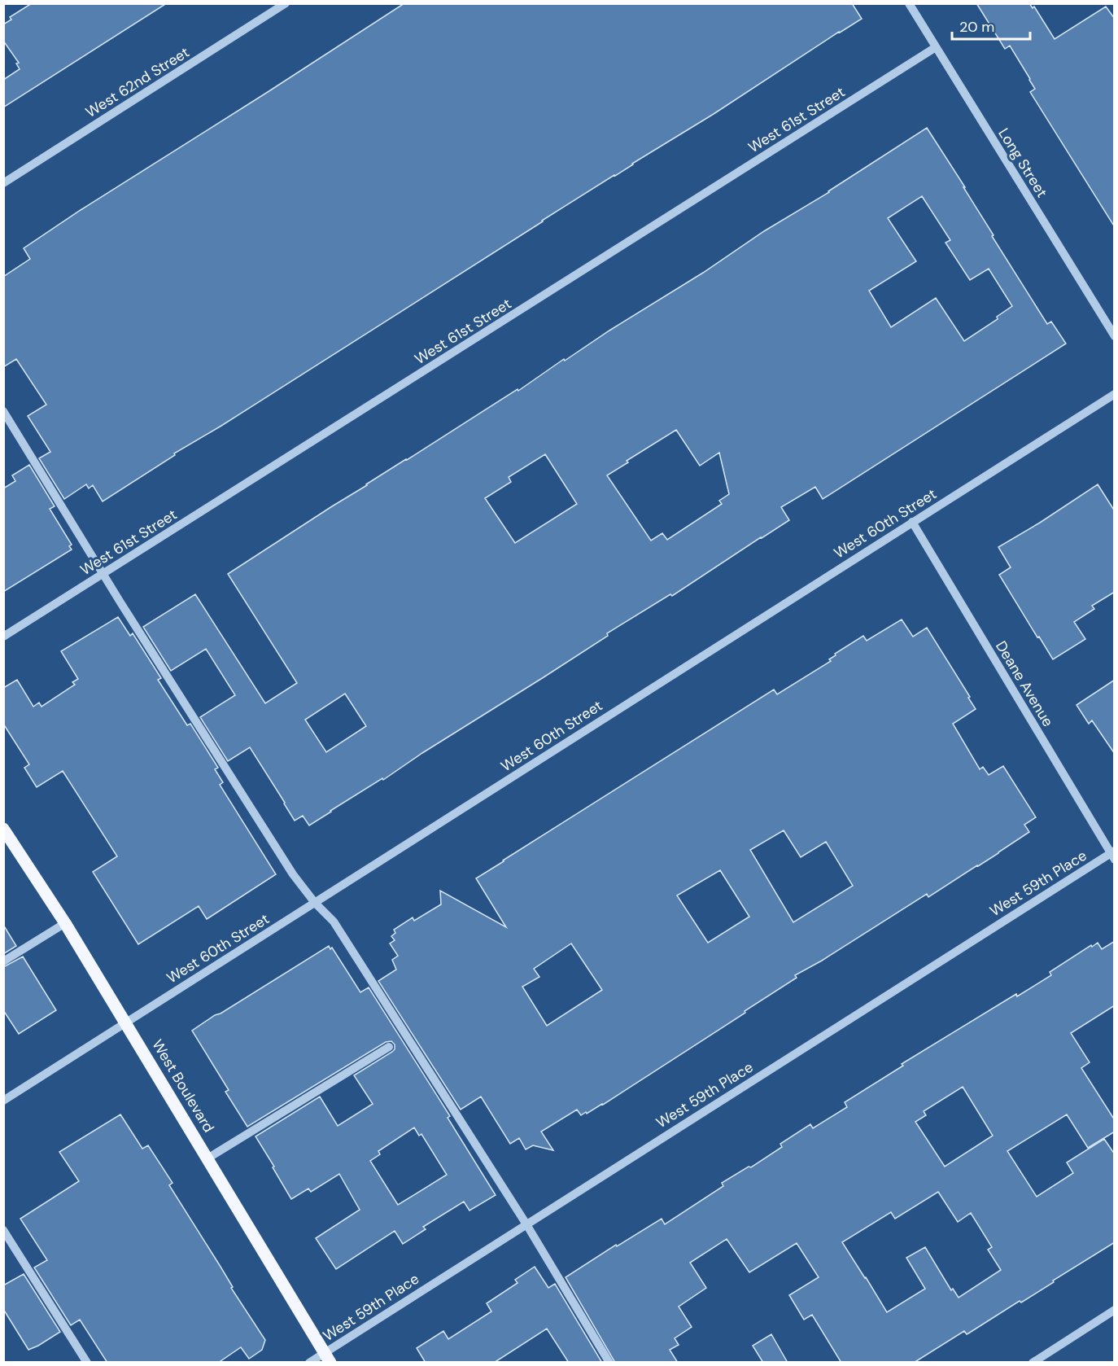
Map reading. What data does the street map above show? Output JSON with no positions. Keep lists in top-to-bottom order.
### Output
{
  "streets": {
    "main road": ["West Boulevard"],
    "street": [
      "West 62nd Street",
      "West 61st Street",
      "Long Street",
      "West 60th Street",
      "Deane Avenue",
      "West 59th Place"
    ]
  },
  "crossings": [
    ["West 61st Street", "Long Street"],
    ["West 60th Street", "Deane Avenue"],
    ["West 60th Street", "West Boulevard"],
    ["Deane Avenue", "West 59th Place"],
    ["West 59th Place", "West Boulevard"]
  ],
  "scale_bar": "20 m"
}
